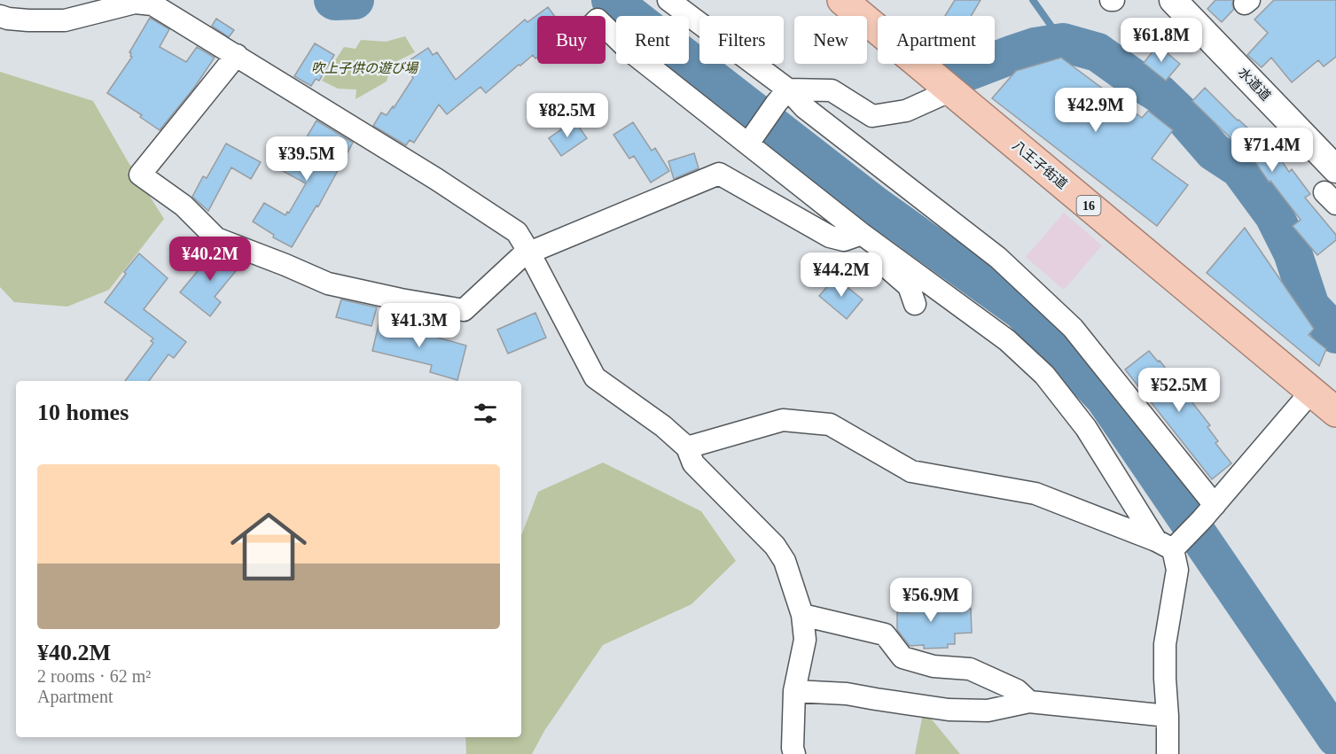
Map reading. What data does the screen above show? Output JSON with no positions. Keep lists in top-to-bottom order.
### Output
{
  "streets": {
    "highway": ["八王子街道", "16"],
    "street": ["水道道"]
  },
  "parks": ["吹上子供の遊び場"],
  "page": {
    "chip": [
      "Buy",
      "Rent",
      "Filters",
      "New",
      "Apartment"
    ],
    "price": [
      "¥61.8M",
      "¥42.9M",
      "¥82.5M",
      "¥71.4M",
      "¥39.5M",
      "¥40.2M",
      "¥44.2M",
      "¥41.3M",
      "¥52.5M",
      "¥56.9M"
    ],
    "heading": "10 homes",
    "list": [
      {
        "name": "¥40.2M",
        "note": "2 rooms · 62 m² · Apartment"
      }
    ]
  }
}
